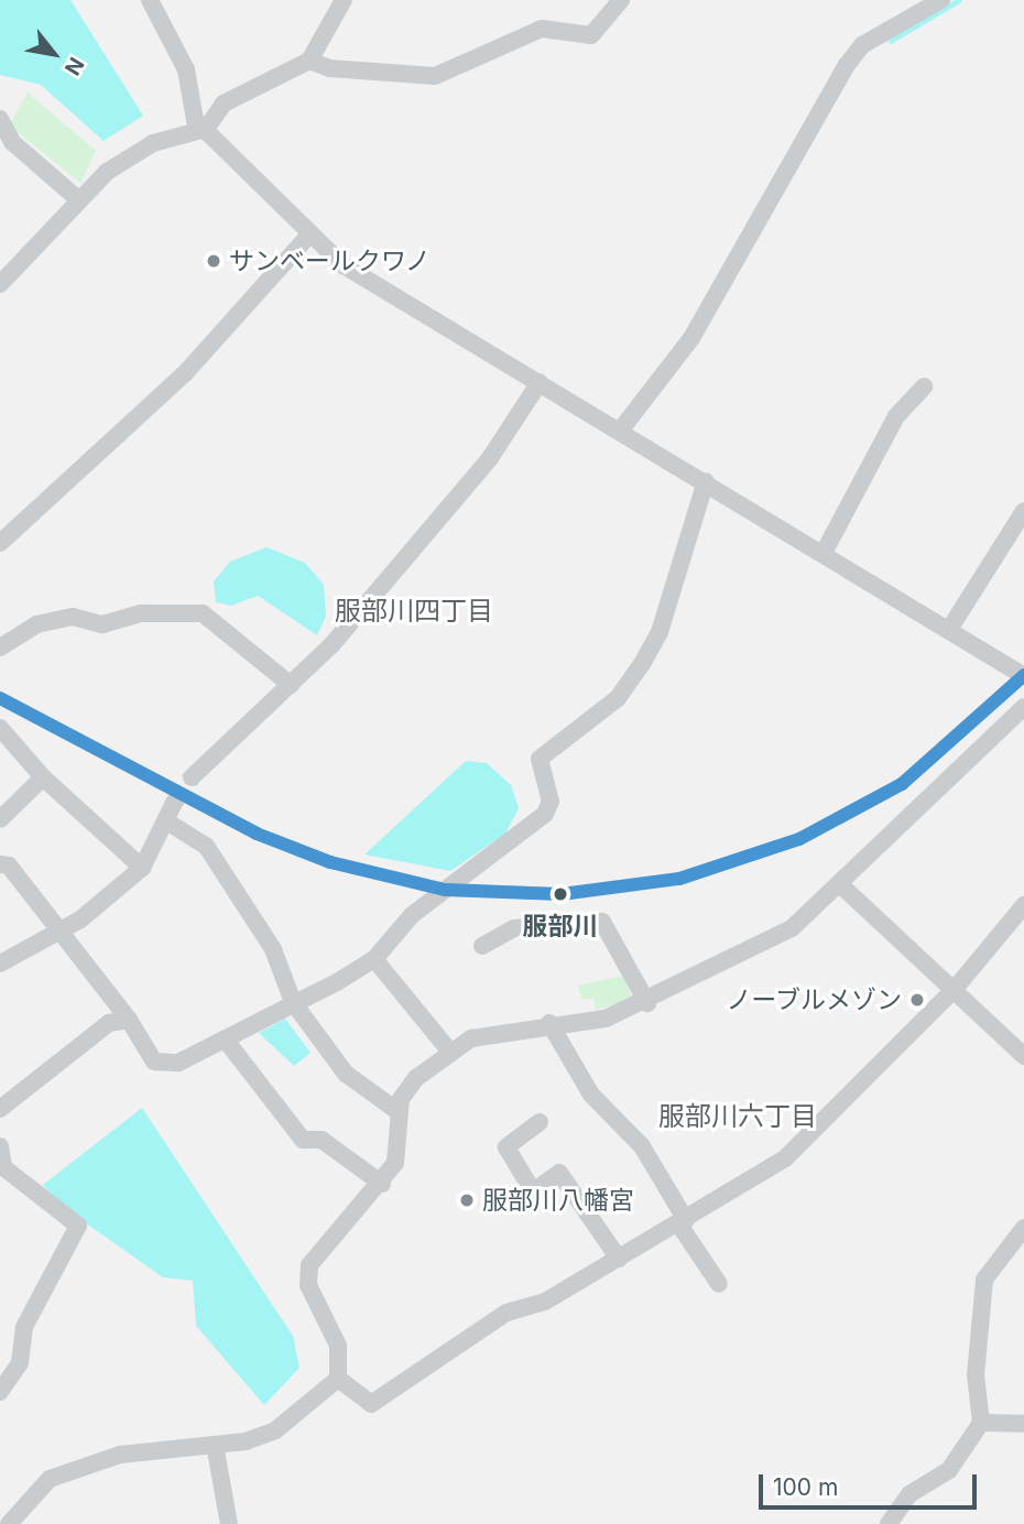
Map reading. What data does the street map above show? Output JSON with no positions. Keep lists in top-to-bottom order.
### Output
{
  "districts": ["服部川四丁目", "服部川六丁目"],
  "places": [
    "サンベールクワノ",
    "服部川",
    "ノーブルメゾン",
    "服部川八幡宮"
  ],
  "scale_bar": "100 m",
  "north": "bottom right"
}
